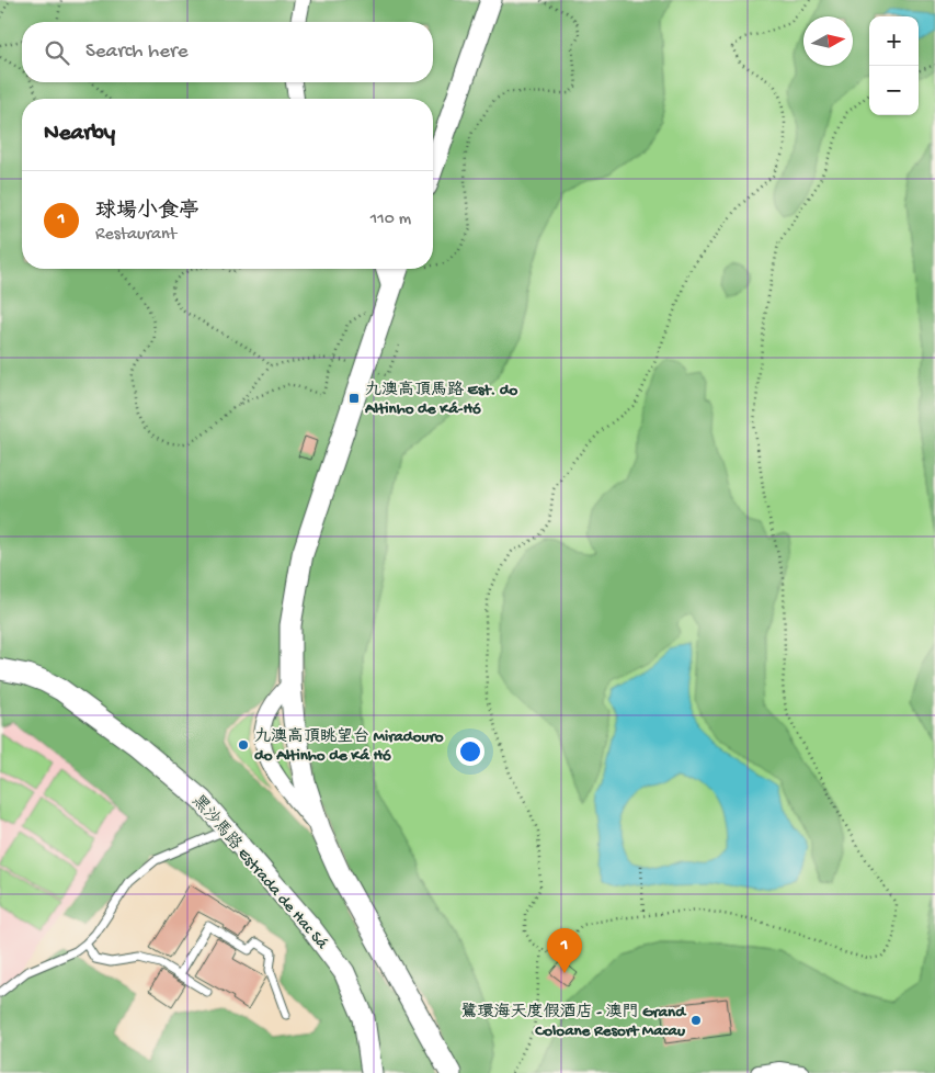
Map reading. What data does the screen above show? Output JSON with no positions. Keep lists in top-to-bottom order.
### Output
{
  "streets": {
    "main road": ["黑沙馬路 Estrada de Hac Sá"]
  },
  "places": {
    "transit": ["九澳高頂馬路 Est. do Altinho de Ká-Hó"],
    "other": ["九澳高頂眺望台 Miradouro do Altinho de Ká Hó", "鷺環海天度假酒店 - 澳門 Grand Coloane Resort Macau"]
  },
  "north": "right",
  "page": {
    "map_buttons": ["+", "−"],
    "search": "Search here",
    "heading": "Nearby",
    "list": [
      {
        "mark": "1",
        "name": "球場小食亭",
        "note": "Restaurant",
        "value": "110 m"
      }
    ],
    "pins": "1"
  }
}
